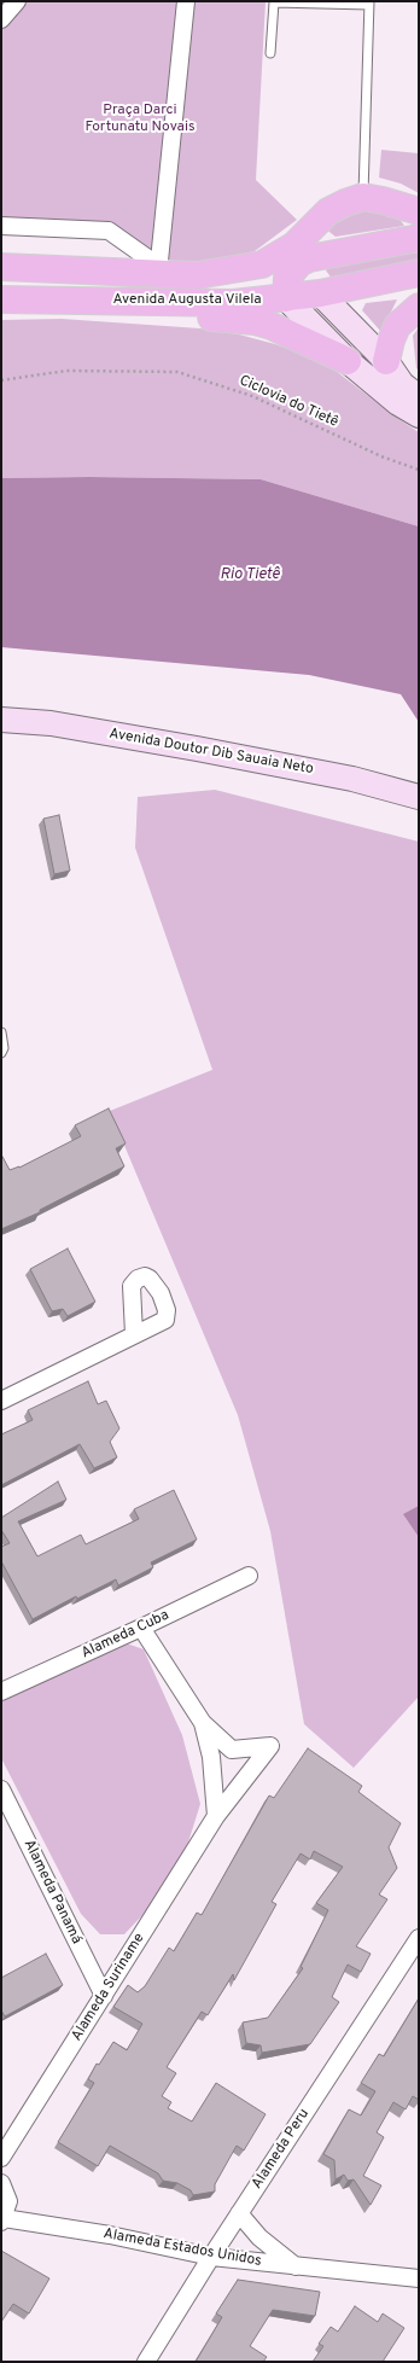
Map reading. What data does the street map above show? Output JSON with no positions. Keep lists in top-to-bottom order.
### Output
{
  "streets": {
    "main road": ["Avenida Augusta Vilela", "Avenida Doutor Dib Sauaia Neto"],
    "street": [
      "Alameda Cuba",
      "Alameda Panamá",
      "Alameda Suriname",
      "Alameda Peru",
      "Alameda Estados Unidos"
    ],
    "path": ["Ciclovia do Tietê"]
  },
  "crossings": [
    ["Alameda Panamá", "Alameda Suriname"],
    ["Alameda Peru", "Alameda Estados Unidos"]
  ],
  "water": ["Rio Tietê"],
  "parks": ["Praça Darci Fortunatu Novais"]
}
